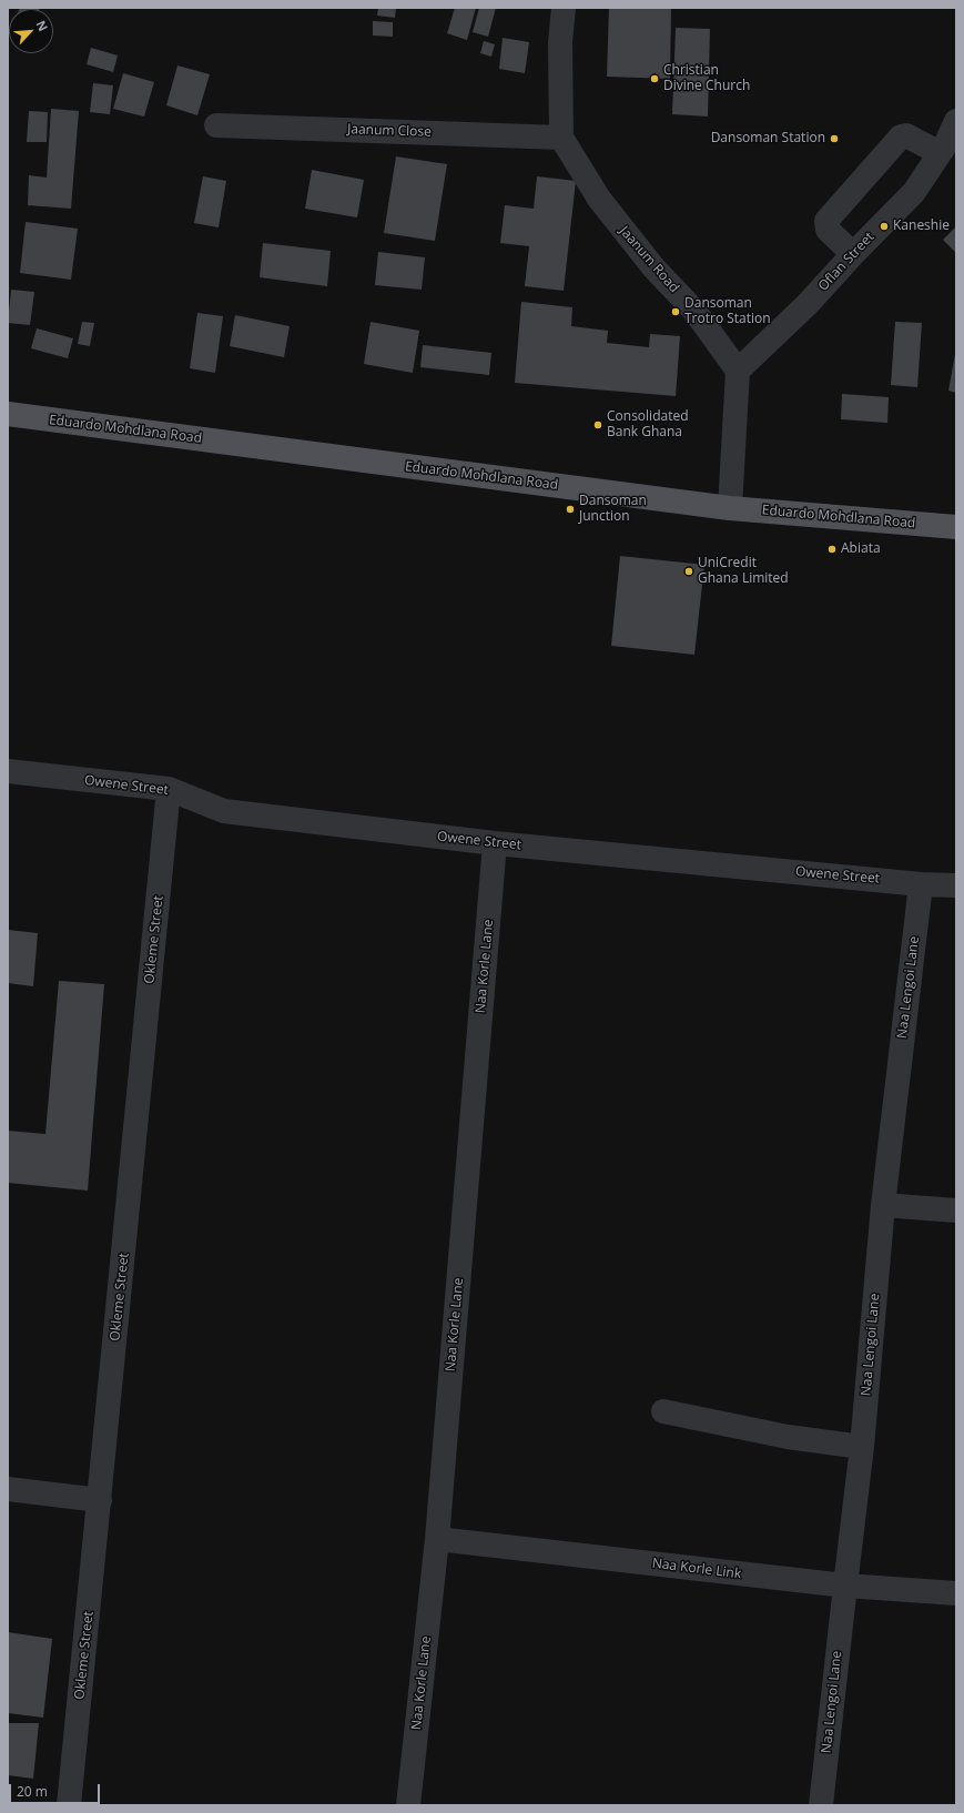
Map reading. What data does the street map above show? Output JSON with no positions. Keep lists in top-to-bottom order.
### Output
{
  "streets": {
    "main road": ["Eduardo Mohdlana Road"],
    "street": [
      "Jaanum Close",
      "Jaanum Road",
      "Oflan Street",
      "Owene Street",
      "Okleme Street",
      "Naa Korle Lane",
      "Naa Lengoi Lane",
      "Naa Korle Link"
    ]
  },
  "crossings": [
    ["Jaanum Close", "Jaanum Road"],
    ["Jaanum Road", "Oflan Street"],
    ["Owene Street", "Okleme Street"],
    ["Owene Street", "Naa Korle Lane"],
    ["Owene Street", "Naa Lengoi Lane"],
    ["Naa Korle Lane", "Naa Korle Link"],
    ["Naa Lengoi Lane", "Naa Korle Link"]
  ],
  "places": [
    "Christian Divine Church",
    "Dansoman Station",
    "Kaneshie",
    "Dansoman Trotro Station",
    "Consolidated Bank Ghana",
    "Dansoman Junction",
    "Abiata",
    "UniCredit Ghana Limited"
  ],
  "scale_bar": "20 m",
  "north": "top right"
}
